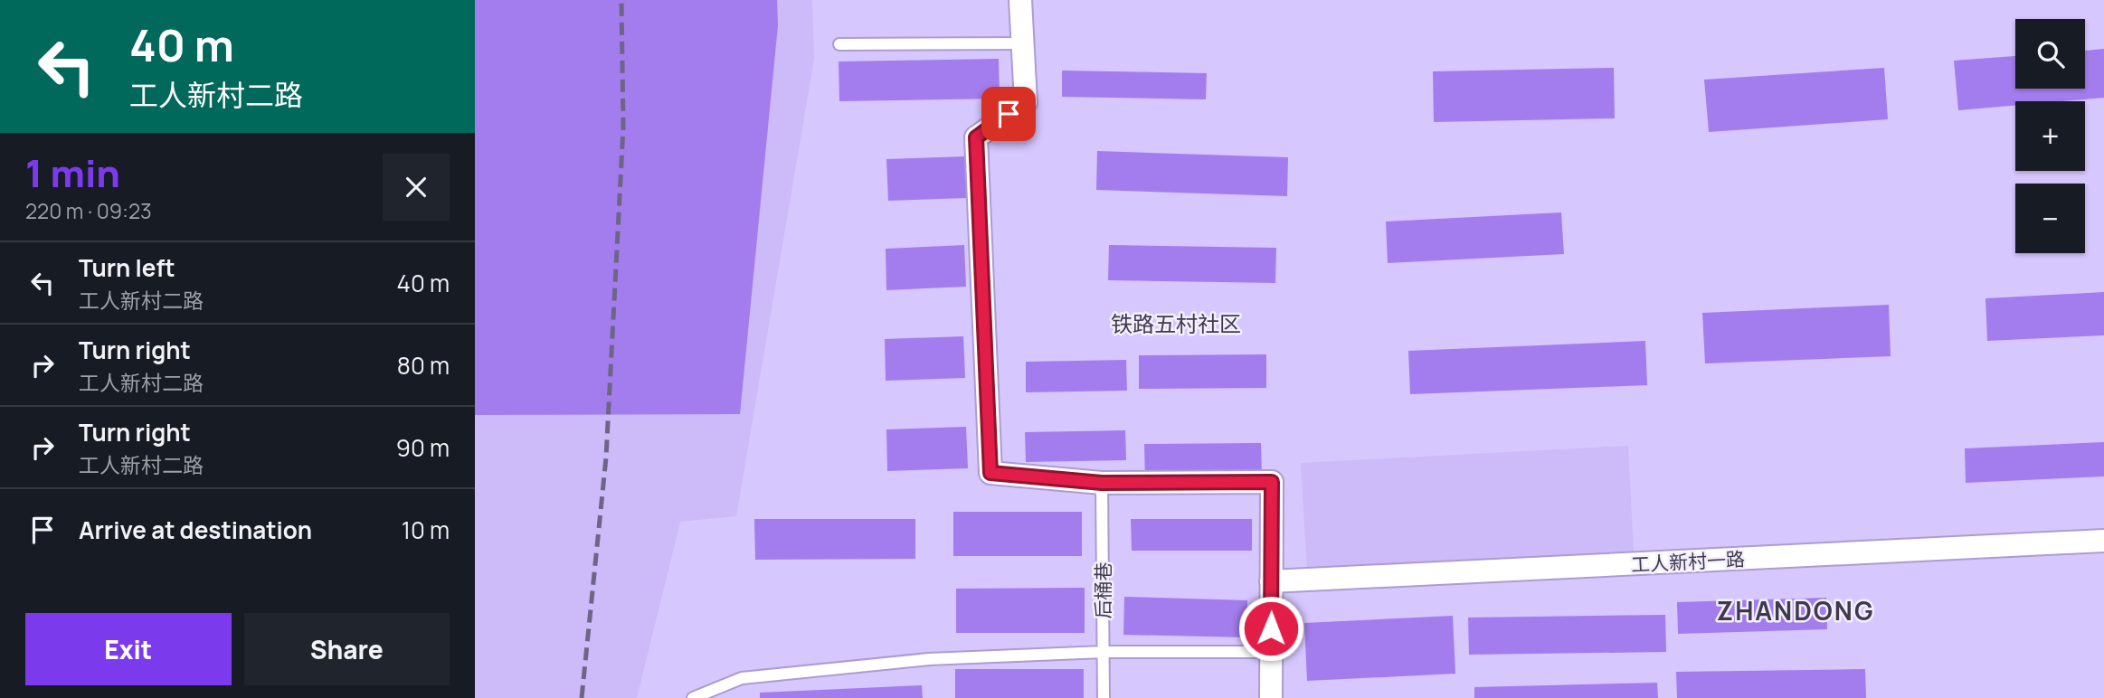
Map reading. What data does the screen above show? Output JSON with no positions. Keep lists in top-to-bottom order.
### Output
{
  "streets": {
    "street": ["工人新村一路"],
    "lane": ["后桶巷"]
  },
  "districts": ["铁路五村社区", "ZHANDONG"],
  "page": {
    "turn": ["40 m", "工人新村二路"],
    "map_buttons": ["+", "−"],
    "heading": ["1 min", "220 m · 09:23"],
    "list": [
      {
        "name": "Turn left",
        "note": "工人新村二路",
        "value": "40 m"
      },
      {
        "name": "Turn right",
        "note": "工人新村二路",
        "value": "80 m"
      },
      {
        "name": "Turn right",
        "note": "工人新村二路",
        "value": "90 m"
      },
      {
        "name": "Arrive at destination",
        "value": "10 m"
      }
    ],
    "buttons": ["Exit", "Share"]
  }
}
